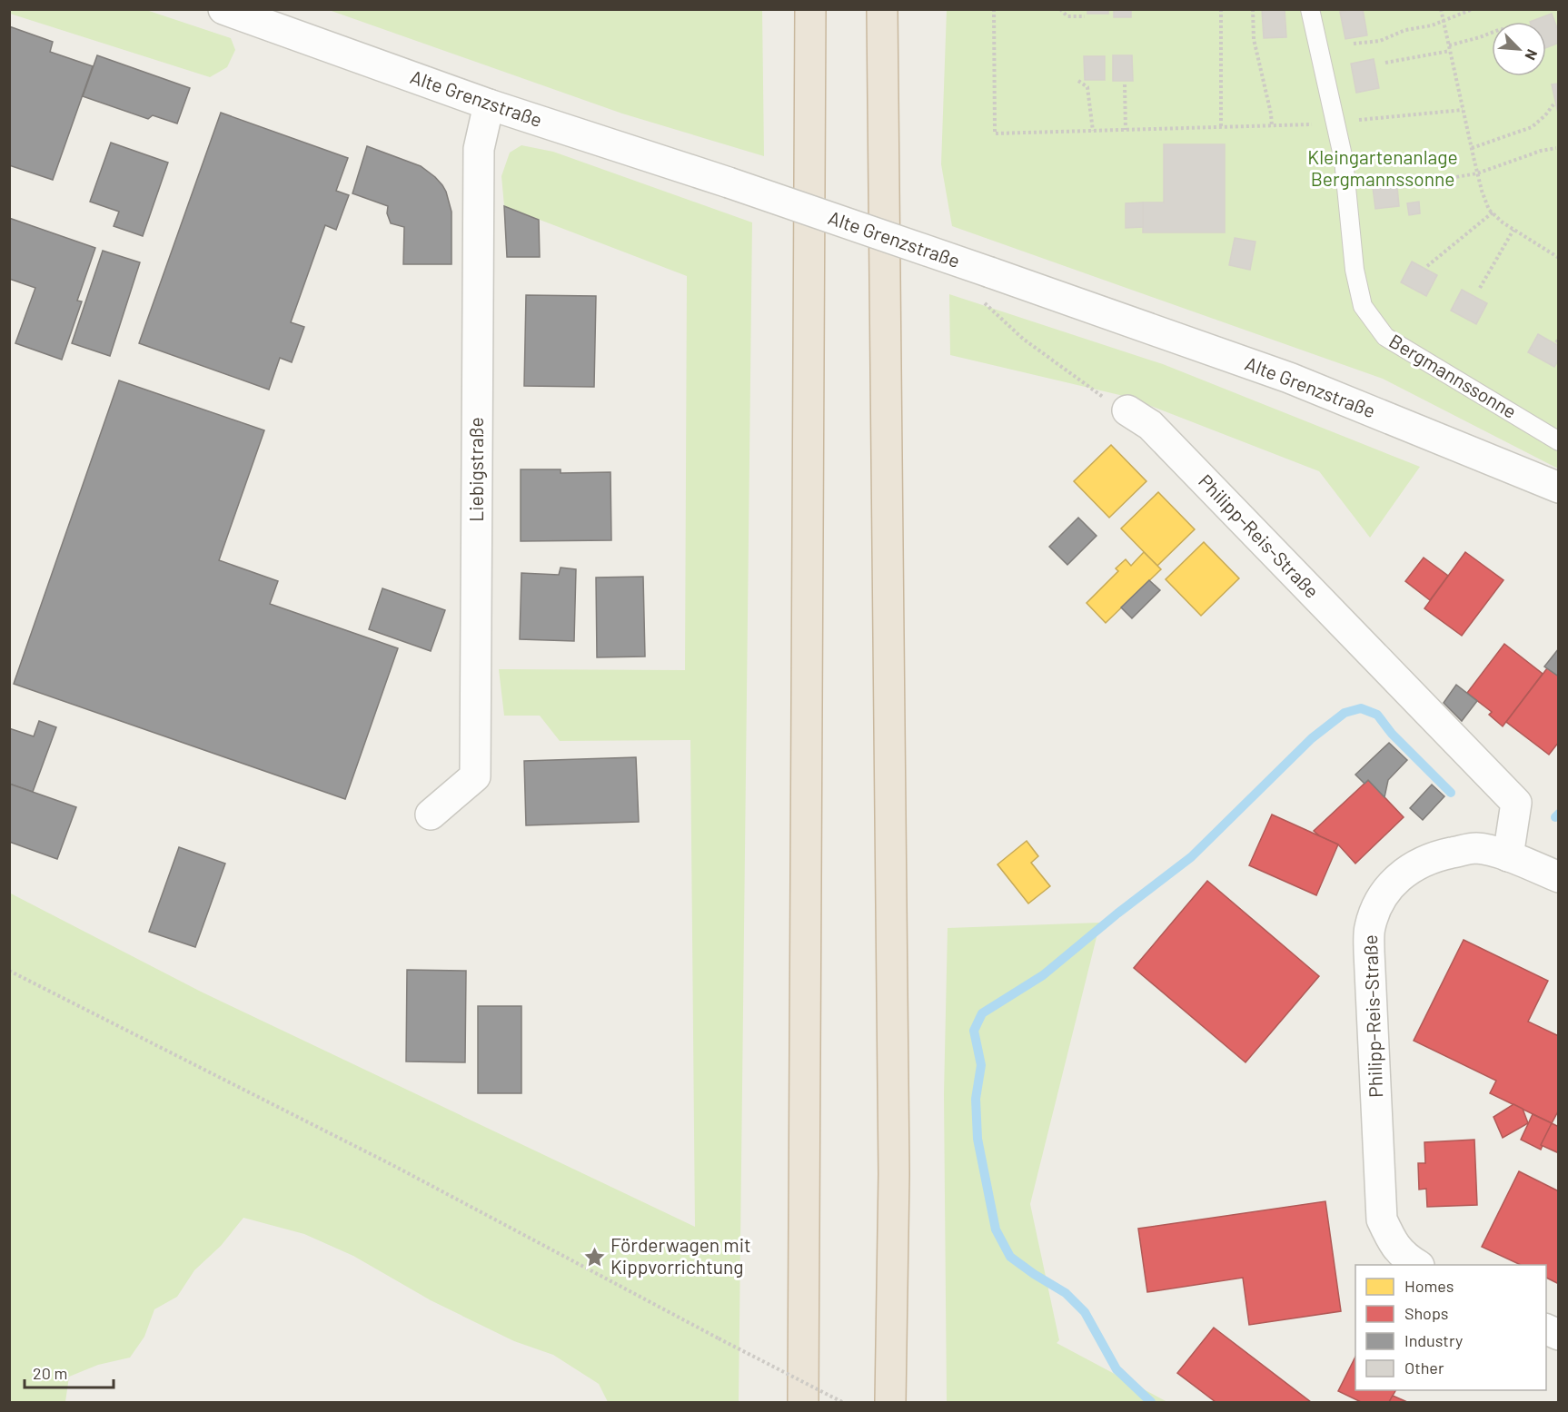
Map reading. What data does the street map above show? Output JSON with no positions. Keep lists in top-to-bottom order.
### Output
{
  "streets": {
    "street": ["Alte Grenzstraße", "Liebigstraße", "Philipp-Reis-Straße"],
    "lane": ["Bergmannssonne"]
  },
  "crossings": [
    ["Alte Grenzstraße", "Liebigstraße"]
  ],
  "parks": ["Kleingartenanlage Bergmannssonne"],
  "places": {
    "place": ["Förderwagen mit Kippvorrichtung"]
  },
  "legend": [
    "Homes",
    "Shops",
    "Industry",
    "Other"
  ],
  "scale_bar": "20 m",
  "north": "bottom right"
}
